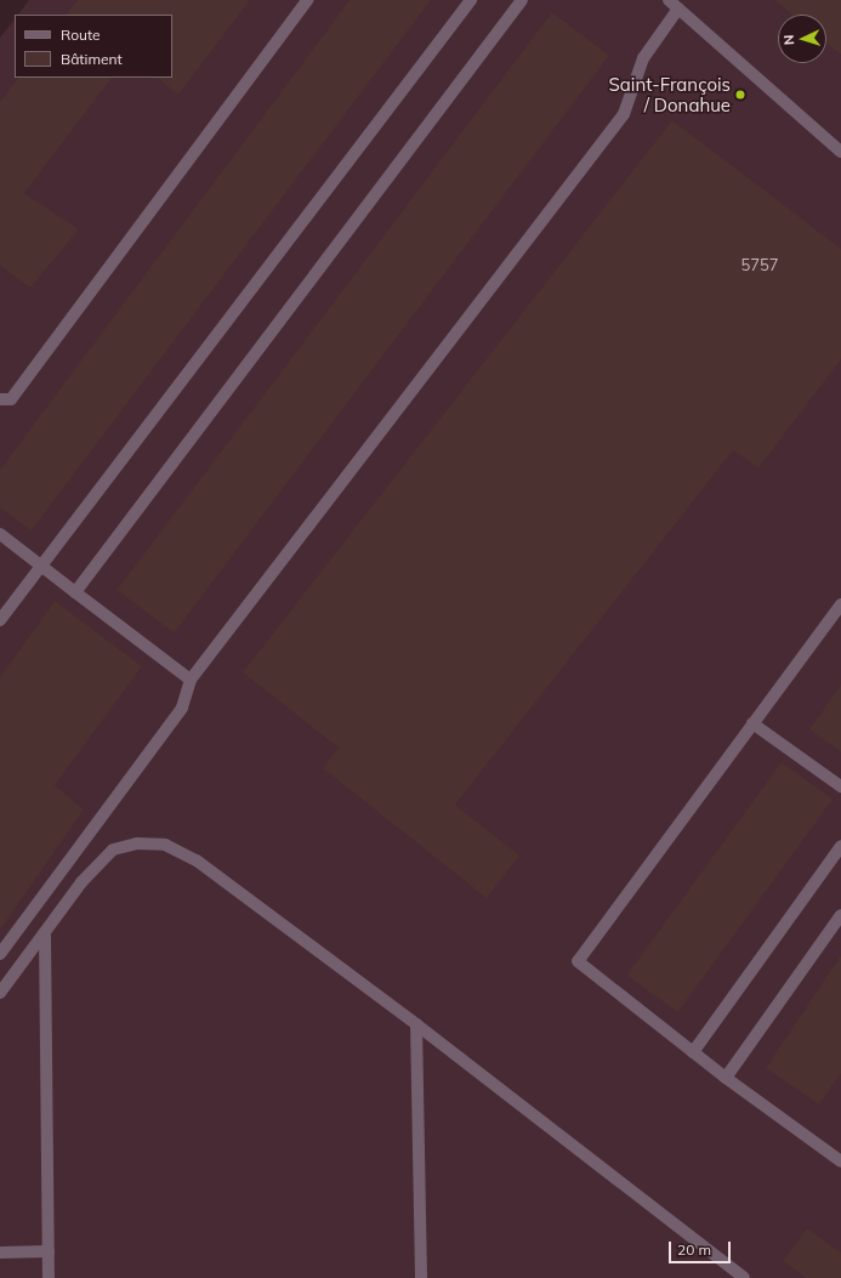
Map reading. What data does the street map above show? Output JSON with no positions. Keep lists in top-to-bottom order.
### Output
{
  "places": ["Saint-François / Donahue"],
  "house_numbers": ["5757"],
  "legend": ["Route", "Bâtiment"],
  "scale_bar": "20 m",
  "north": "left"
}
